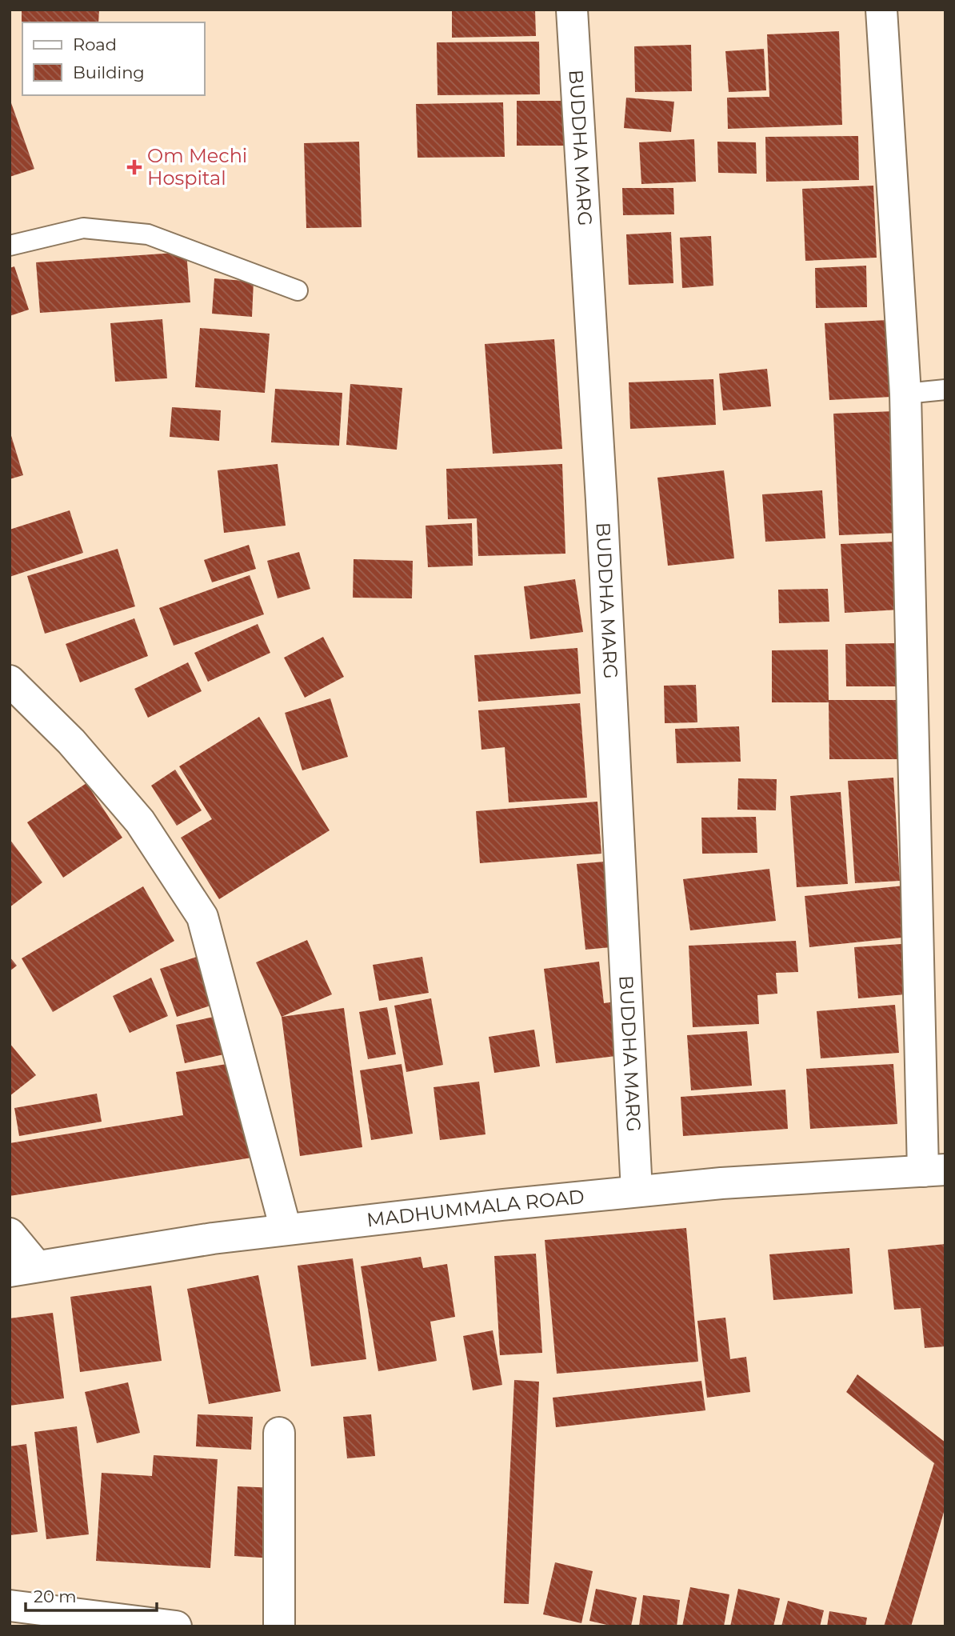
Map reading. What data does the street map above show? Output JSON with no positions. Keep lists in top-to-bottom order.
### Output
{
  "streets": {
    "street": ["BUDDHA MARG", "MADHUMMALA ROAD"]
  },
  "crossings": [
    ["BUDDHA MARG", "MADHUMMALA ROAD"]
  ],
  "places": {
    "health": ["Om Mechi Hospital"]
  },
  "legend": ["Road", "Building"],
  "scale_bar": "20 m"
}
